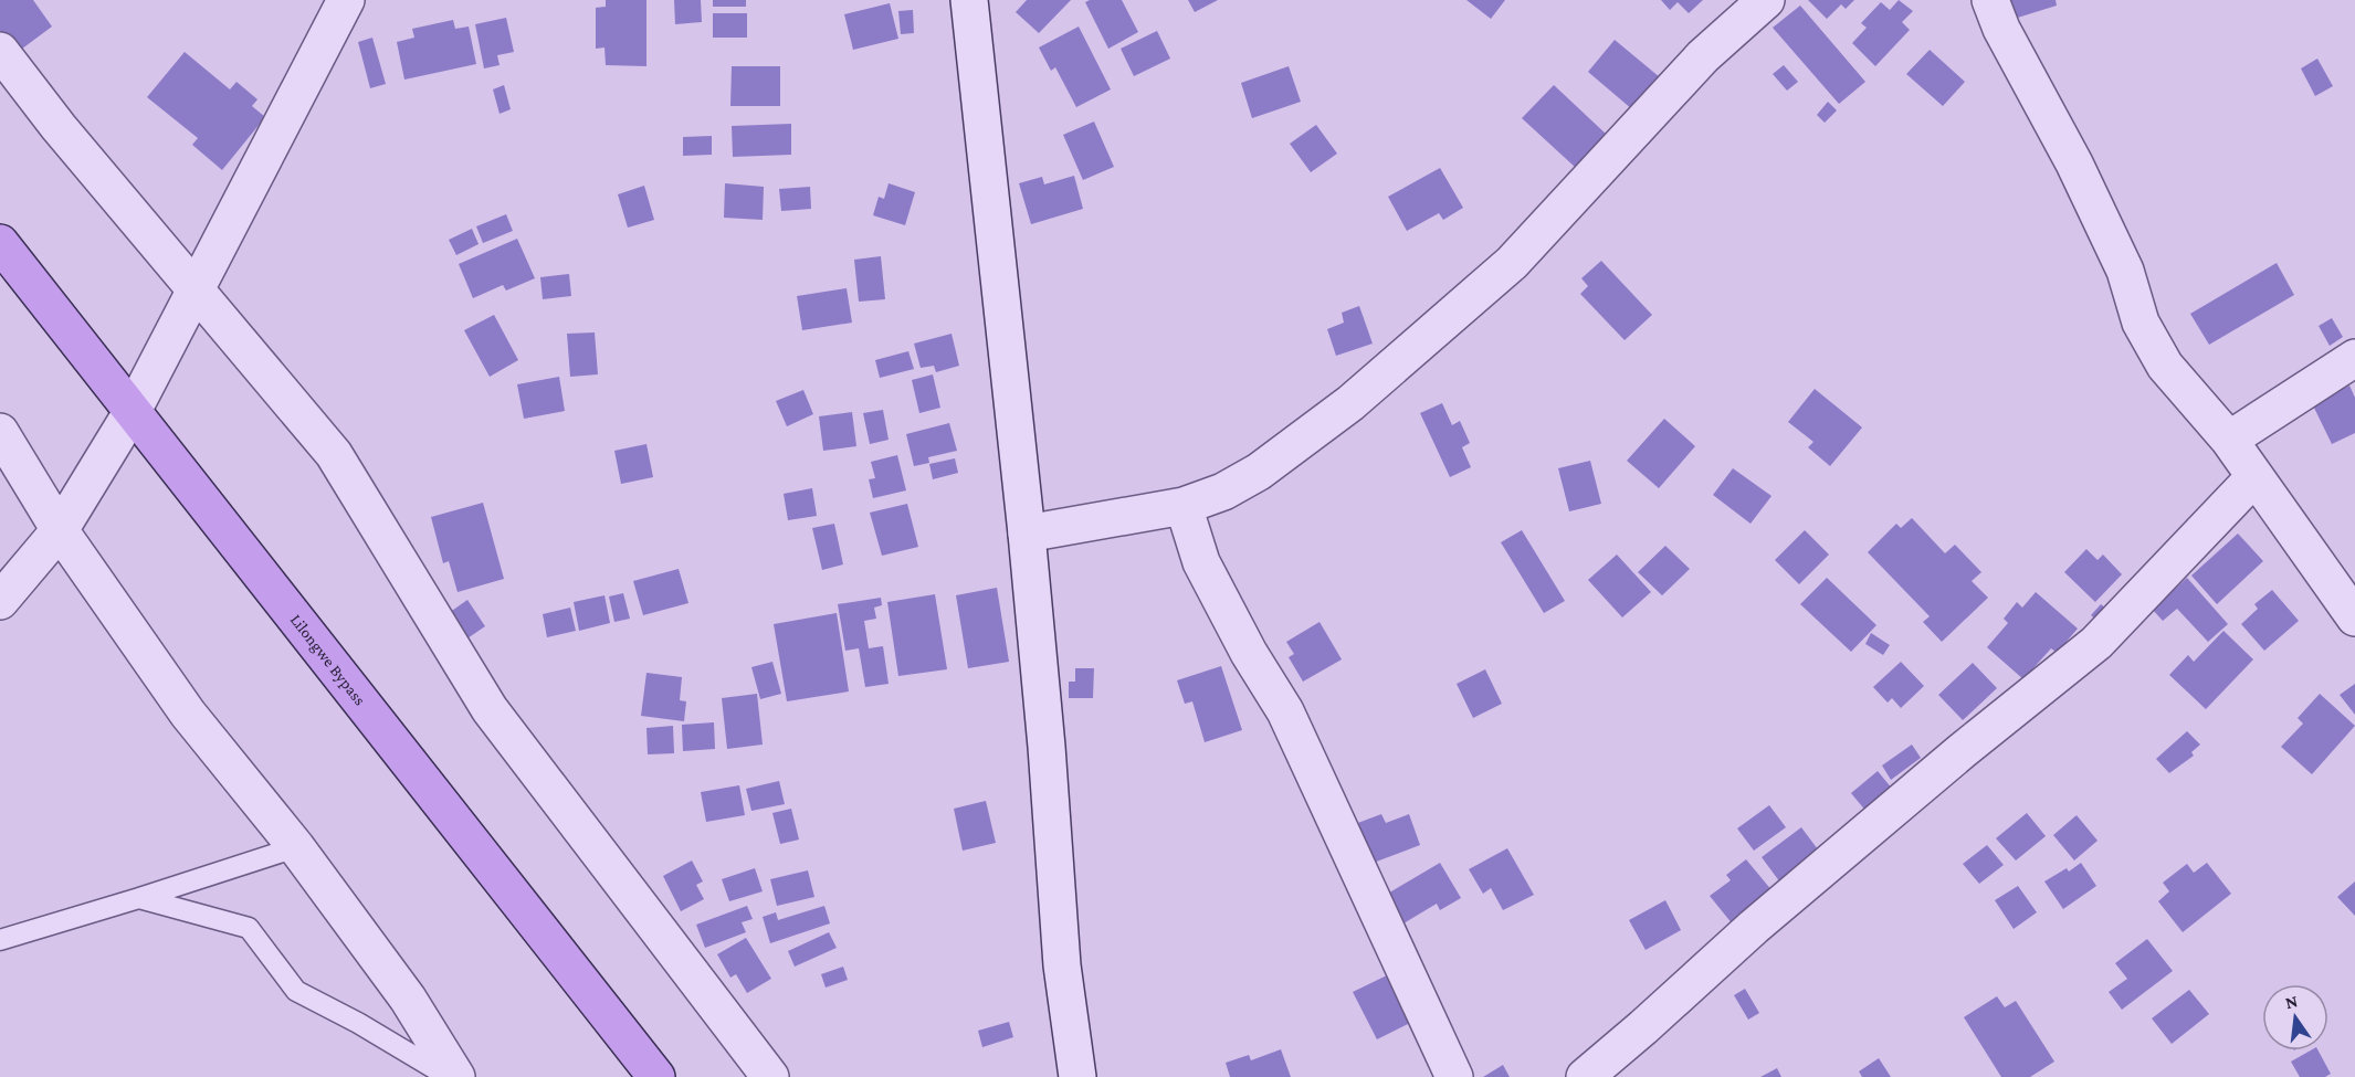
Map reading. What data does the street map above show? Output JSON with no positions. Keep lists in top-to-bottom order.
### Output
{
  "streets": {
    "main road": ["Lilongwe Bypass"]
  },
  "north": "top"
}
